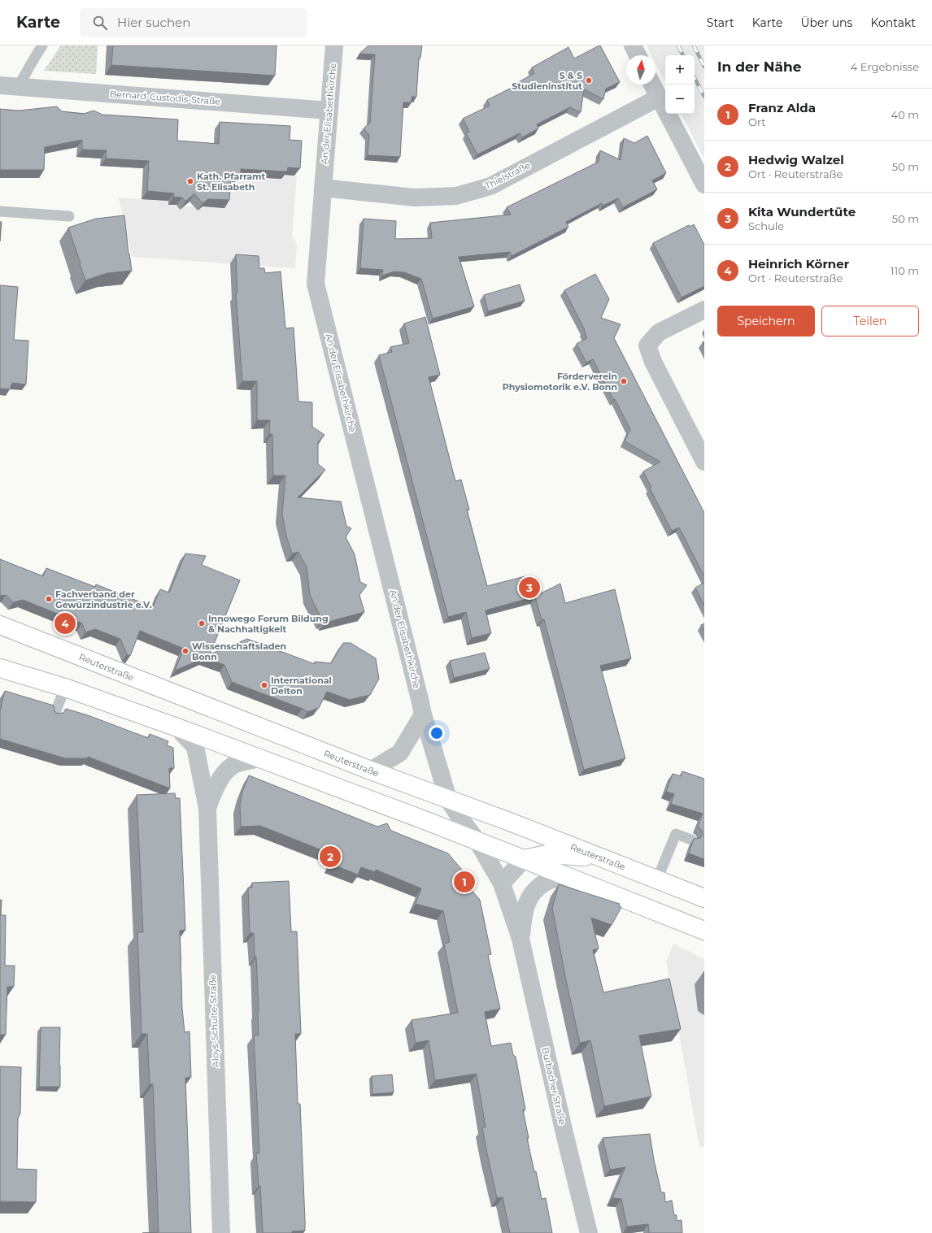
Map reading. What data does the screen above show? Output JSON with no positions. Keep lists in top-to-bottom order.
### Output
{
  "streets": {
    "main road": ["Reuterstraße"],
    "street": [
      "Bernard-Custodis-Straße",
      "An der Elisabethkirche",
      "Thielstraße",
      "Aloys-Schulte-Straße",
      "Burbacher Straße"
    ]
  },
  "crossings": [
    ["Bernard-Custodis-Straße", "An der Elisabethkirche"],
    ["An der Elisabethkirche", "Thielstraße"],
    ["An der Elisabethkirche", "Reuterstraße"],
    ["An der Elisabethkirche", "Burbacher Straße"]
  ],
  "places": [
    "S & S Studieninstitut",
    "Kath. Pfarramt St. Elisabeth",
    "Förderverein Physiomotorik e.V. Bonn",
    "Fachverband der Gewürzindustrie e.V.",
    "Innowego Forum Bildung & Nachhaltigkeit",
    "Wissenschaftsladen Bonn",
    "International Delton"
  ],
  "north": "top",
  "page": {
    "header": "Karte",
    "search": "Hier suchen",
    "nav": [
      "Start",
      "Karte",
      "Über uns",
      "Kontakt"
    ],
    "heading": ["In der Nähe", "4 Ergebnisse"],
    "map_buttons": ["+", "−"],
    "list": [
      {
        "mark": "1",
        "name": "Franz Alda",
        "note": "Ort",
        "value": "40 m"
      },
      {
        "mark": "2",
        "name": "Hedwig Walzel",
        "note": "Ort · Reuterstraße",
        "value": "50 m"
      },
      {
        "mark": "3",
        "name": "Kita Wundertüte",
        "note": "Schule",
        "value": "50 m"
      },
      {
        "mark": "4",
        "name": "Heinrich Körner",
        "note": "Ort · Reuterstraße",
        "value": "110 m"
      }
    ],
    "buttons": ["Speichern", "Teilen"],
    "pins": [
      "3",
      "4",
      "2",
      "1"
    ]
  }
}
